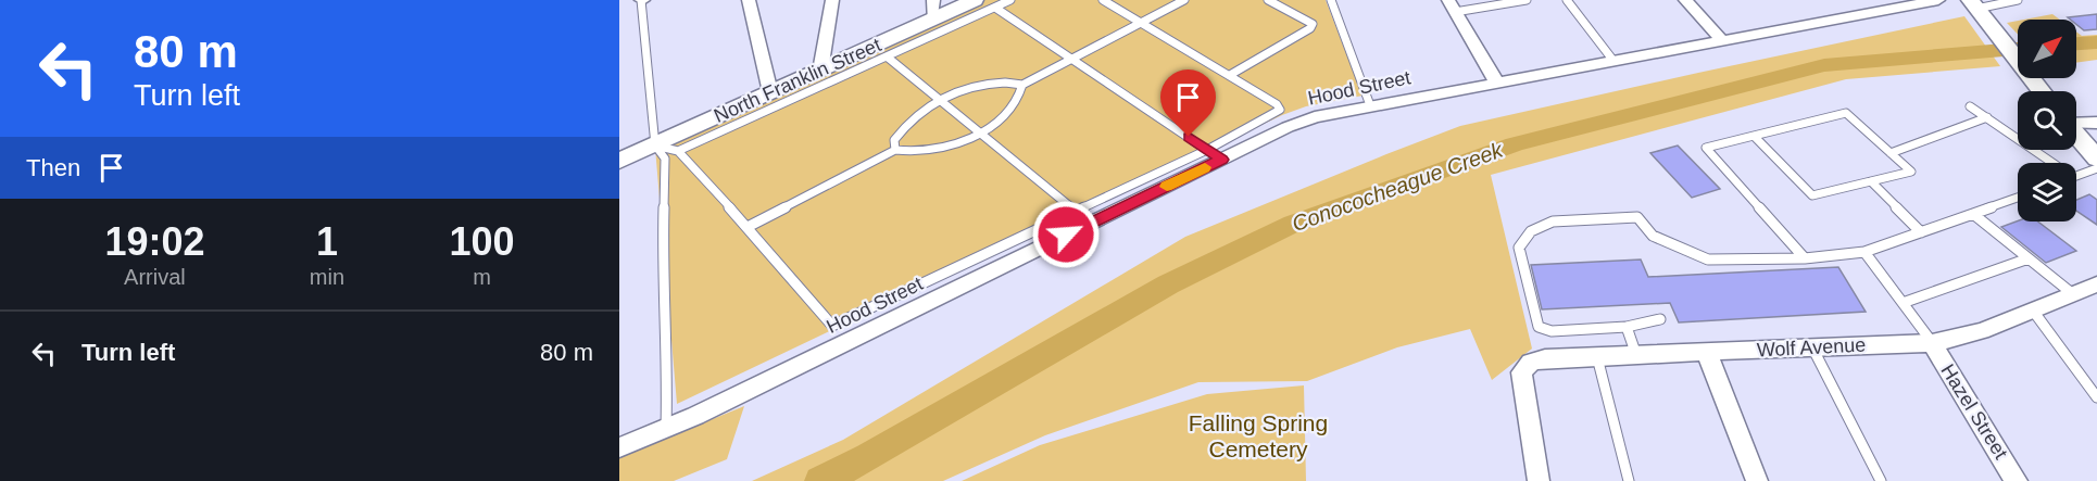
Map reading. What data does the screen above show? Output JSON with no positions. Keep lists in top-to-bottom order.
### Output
{
  "streets": {
    "street": [
      "North Franklin Street",
      "Hood Street",
      "Wolf Avenue",
      "Hazel Street"
    ]
  },
  "crossings": [
    ["Wolf Avenue", "Hazel Street"]
  ],
  "water": ["Conococheague Creek"],
  "parks": ["Falling Spring Cemetery"],
  "north": "top right",
  "page": {
    "turn": ["80 m", "Turn left"],
    "then": "Then",
    "eta": [
      "19:02",
      "Arrival",
      "1",
      "min",
      "100",
      "m"
    ],
    "list": [
      {
        "name": "Turn left",
        "value": "80 m"
      }
    ]
  }
}
